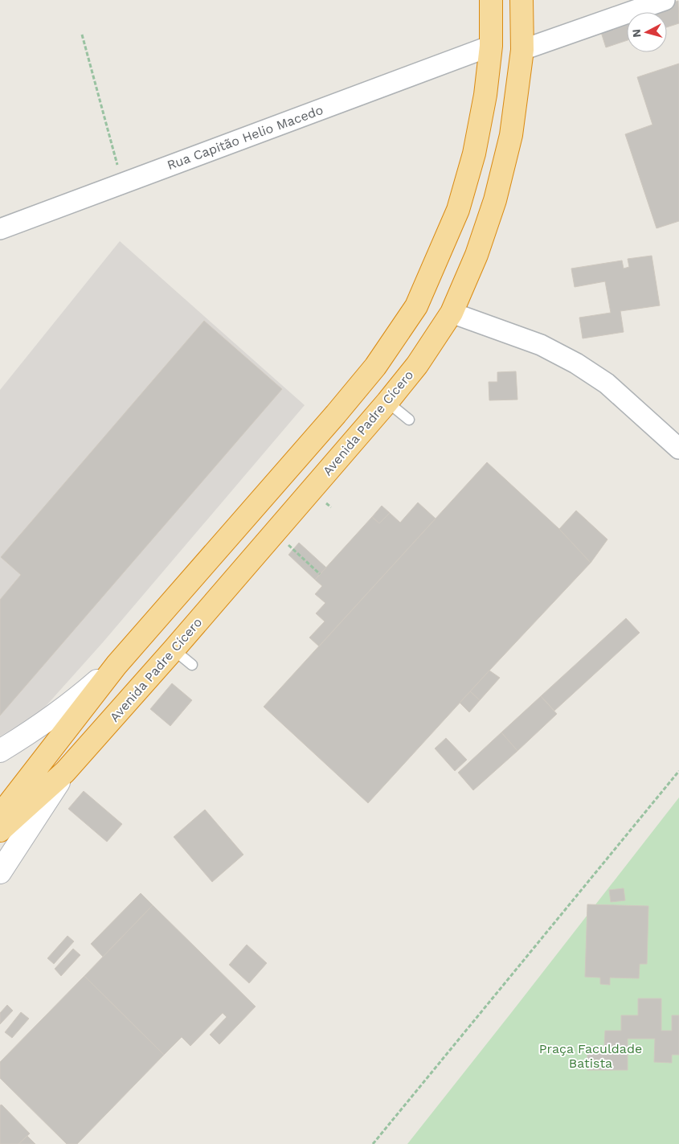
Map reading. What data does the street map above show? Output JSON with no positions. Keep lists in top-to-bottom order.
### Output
{
  "streets": {
    "highway": ["Avenida Padre Cícero"],
    "street": ["Rua Capitão Helio Macedo"]
  },
  "parks": ["Praça Faculdade Batista"],
  "north": "left"
}
